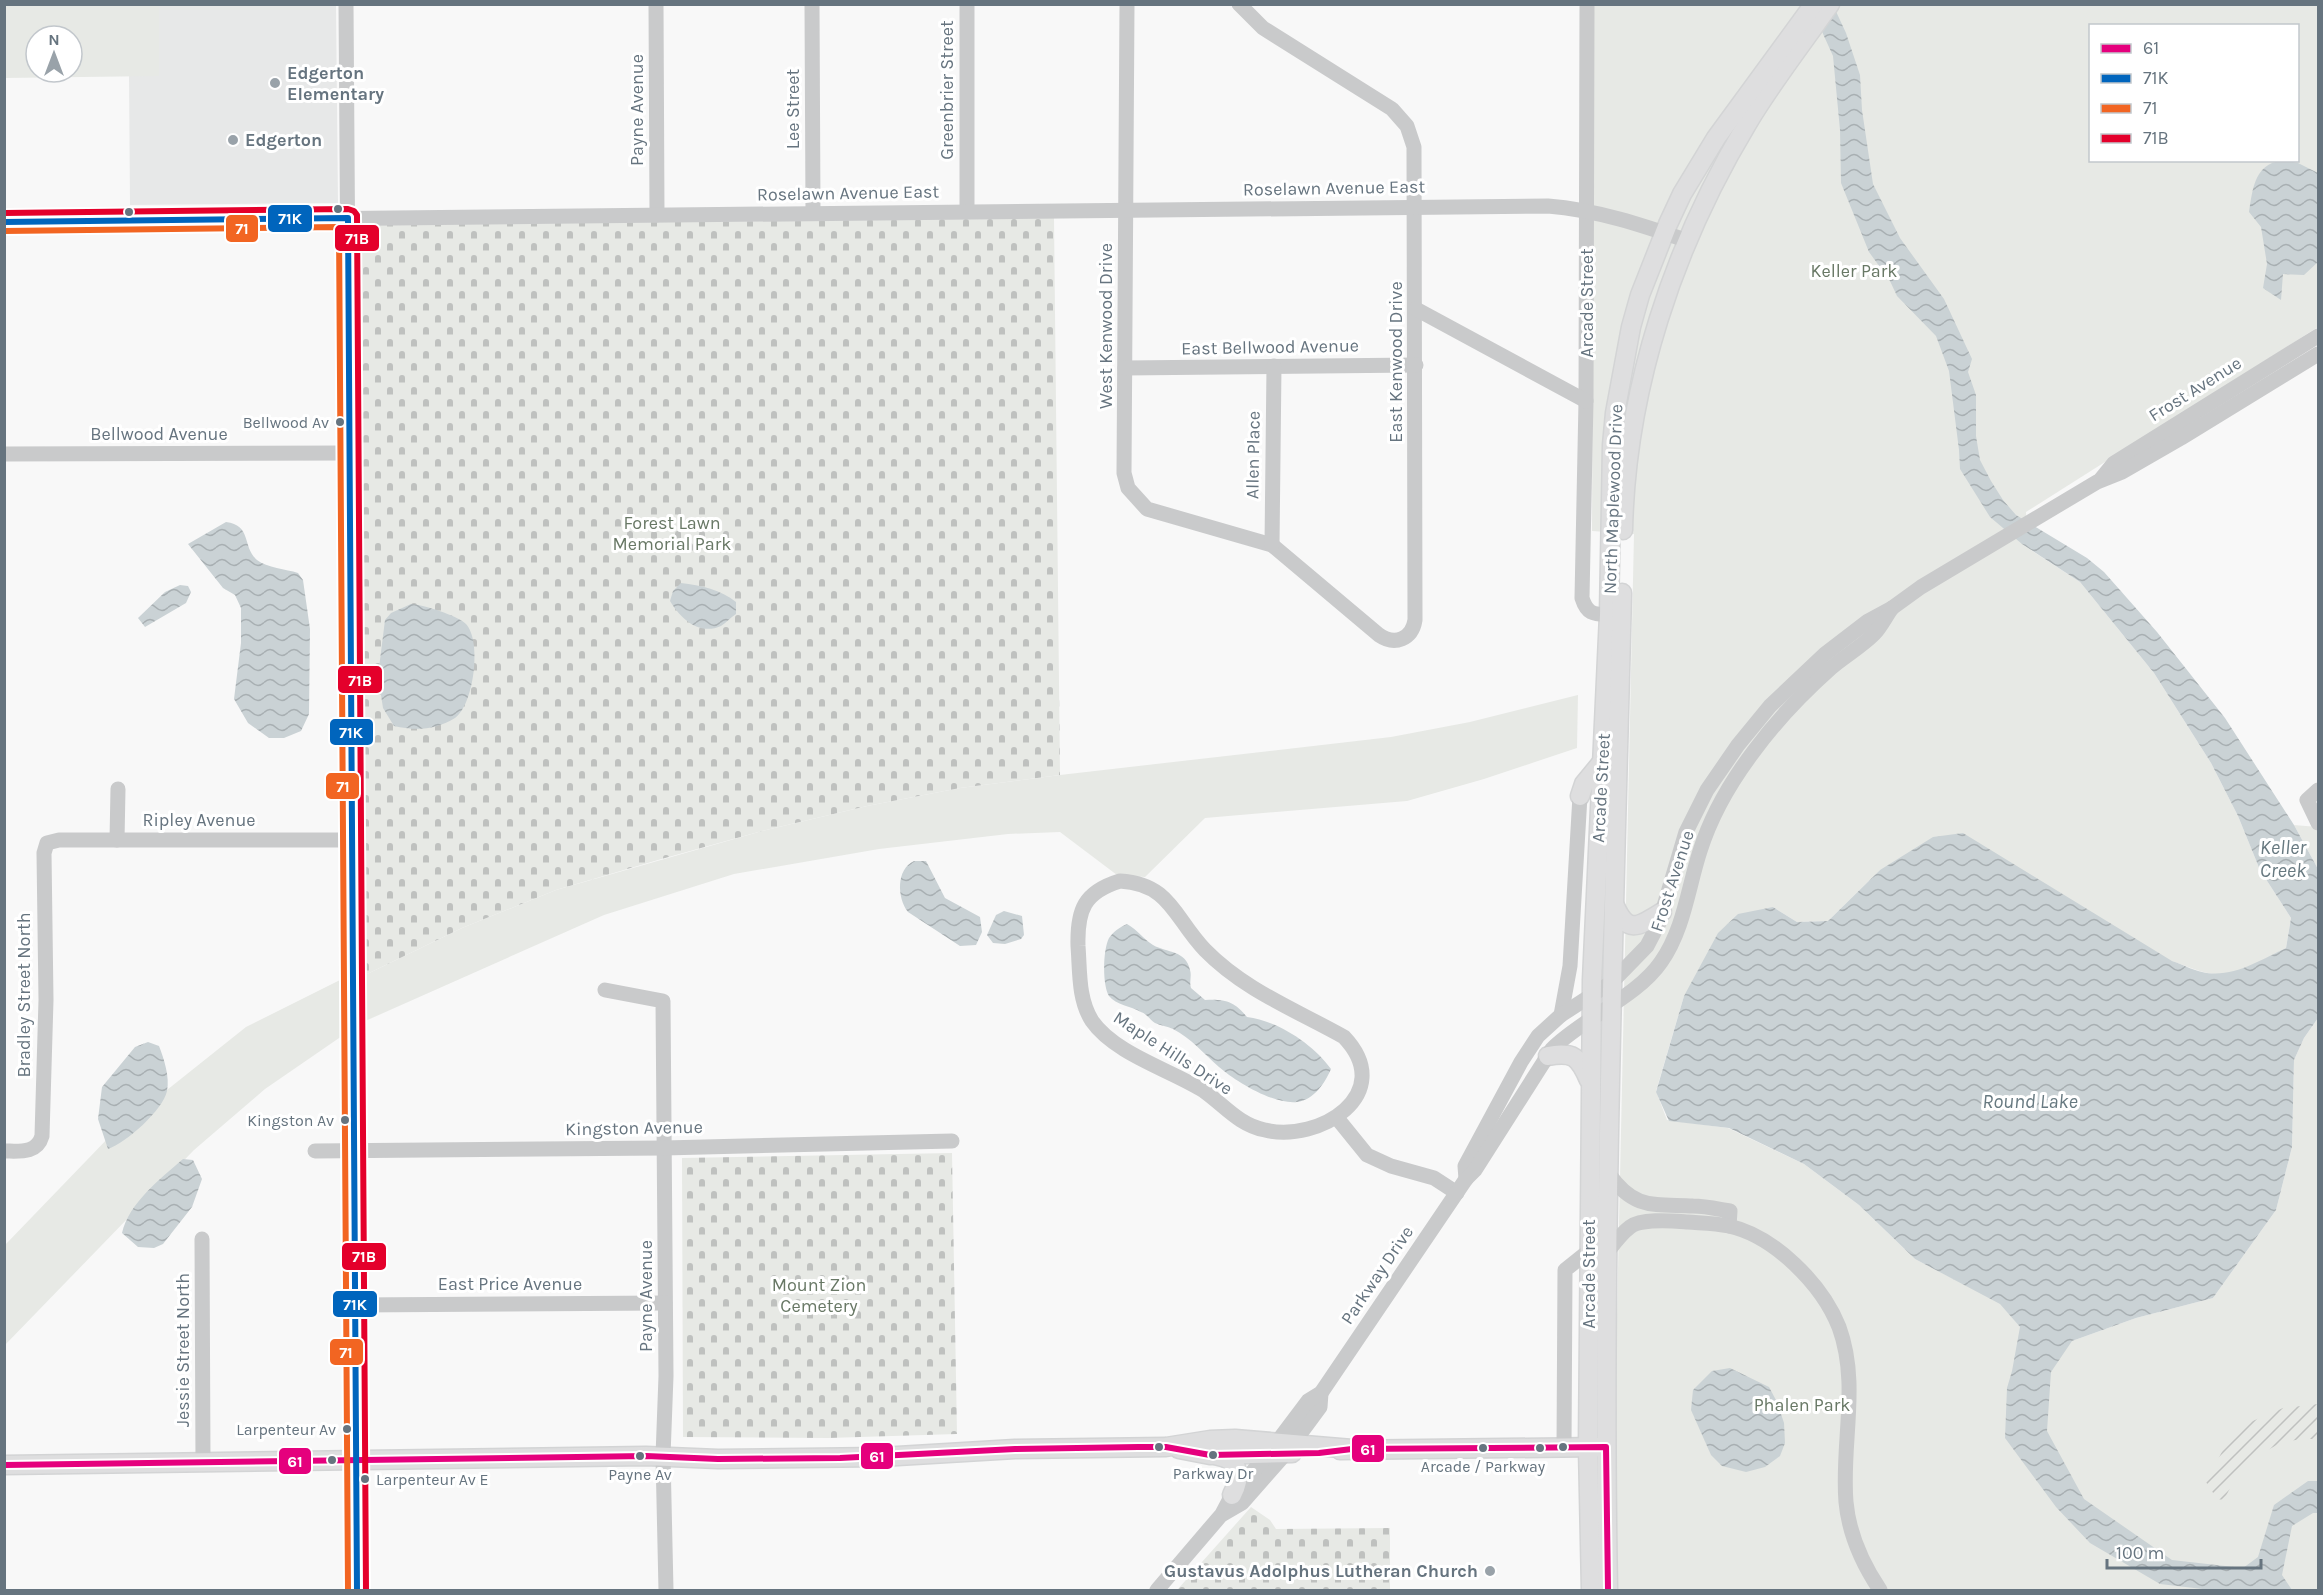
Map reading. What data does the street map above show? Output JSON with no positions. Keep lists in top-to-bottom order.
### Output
{
  "streets": {
    "main road": ["Arcade Street", "North Maplewood Drive"],
    "street": [
      "Greenbrier Street",
      "Lee Street",
      "Payne Avenue",
      "Roselawn Avenue East",
      "West Kenwood Drive",
      "East Bellwood Avenue",
      "East Kenwood Drive",
      "Frost Avenue",
      "Bellwood Avenue",
      "Allen Place",
      "Ripley Avenue",
      "Bradley Street North",
      "Maple Hills Drive",
      "Kingston Avenue",
      "Parkway Drive",
      "East Price Avenue",
      "Jessie Street North"
    ]
  },
  "crossings": [
    ["Greenbrier Street", "Roselawn Avenue East"],
    ["Lee Street", "Roselawn Avenue East"],
    ["Payne Avenue", "Roselawn Avenue East"],
    ["Payne Avenue", "Kingston Avenue"],
    ["Payne Avenue", "East Price Avenue"],
    ["Roselawn Avenue East", "Arcade Street"],
    ["Roselawn Avenue East", "West Kenwood Drive"],
    ["Roselawn Avenue East", "East Kenwood Drive"],
    ["Roselawn Avenue East", "North Maplewood Drive"],
    ["Arcade Street", "Frost Avenue"],
    ["Arcade Street", "North Maplewood Drive"],
    ["Arcade Street", "Parkway Drive"],
    ["West Kenwood Drive", "East Bellwood Avenue"],
    ["West Kenwood Drive", "East Kenwood Drive"],
    ["West Kenwood Drive", "Allen Place"],
    ["East Bellwood Avenue", "East Kenwood Drive"],
    ["East Bellwood Avenue", "Allen Place"],
    ["East Kenwood Drive", "Allen Place"],
    ["Frost Avenue", "Parkway Drive"],
    ["Ripley Avenue", "Bradley Street North"]
  ],
  "water": ["Keller Creek", "Round Lake"],
  "parks": [
    "Keller Park",
    "Forest Lawn Memorial Park",
    "Mount Zion Cemetery",
    "Phalen Park"
  ],
  "places": [
    "Edgerton Elementary",
    "Edgerton",
    "Bellwood Av",
    "Kingston Av",
    "Larpenteur Av",
    "Arcade / Parkway",
    "Parkway Dr",
    "Payne Av",
    "Larpenteur Av E",
    "Gustavus Adolphus Lutheran Church"
  ],
  "lines": [
    "transit line 71B",
    "transit line 71K",
    "transit line 71",
    "transit line 61"
  ],
  "legend": [
    "61",
    "71K",
    "71",
    "71B"
  ],
  "scale_bar": "100 m",
  "north": "top"
}
